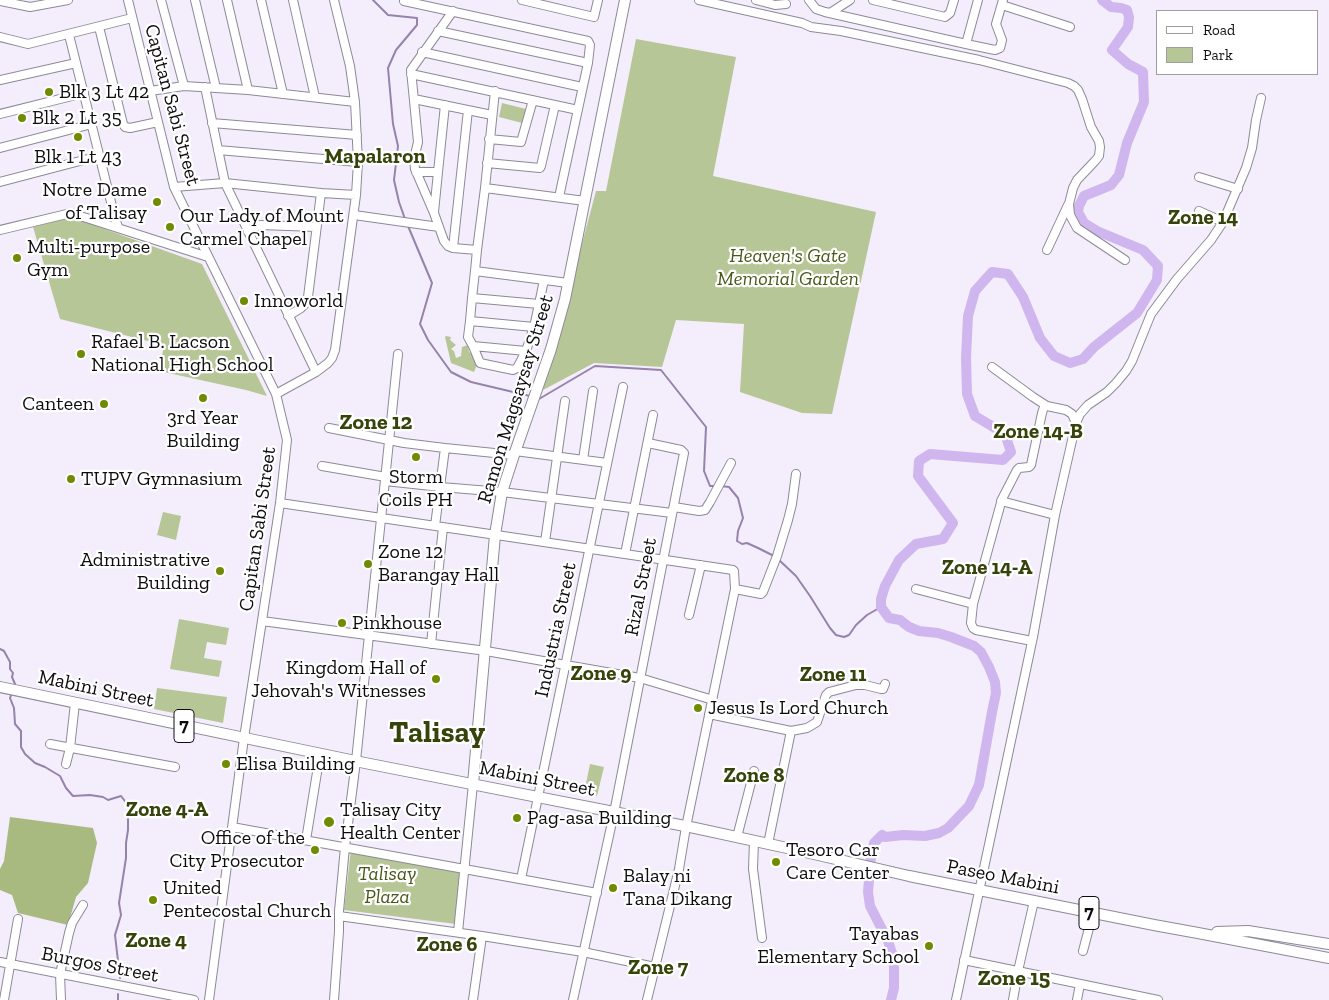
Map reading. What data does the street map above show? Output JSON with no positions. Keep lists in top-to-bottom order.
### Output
{
  "streets": {
    "main road": [
      "Ramon Magsaysay Street",
      "Mabini Street",
      "7",
      "Paseo Mabini"
    ],
    "street": [
      "Capitan Sabi Street",
      "Rizal Street",
      "Industria Street",
      "Burgos Street"
    ]
  },
  "crossings": [
    ["Capitan Sabi Street", "Mabini Street"],
    ["Ramon Magsaysay Street", "Mabini Street"],
    ["Rizal Street", "Mabini Street"],
    ["Industria Street", "Mabini Street"],
    ["Mabini Street", "Paseo Mabini"]
  ],
  "districts": [
    "Mapalaron",
    "Zone 14",
    "Zone 12",
    "Zone 14-B",
    "Zone 14-A",
    "Zone 9",
    "Zone 11",
    "Talisay",
    "Zone 8",
    "Zone 4-A",
    "Zone 4",
    "Zone 6",
    "Zone 7",
    "Zone 15"
  ],
  "parks": ["Heaven's Gate Memorial Garden", "Talisay Plaza"],
  "places": [
    "Blk 3 Lt 42",
    "Blk 2 Lt 35",
    "Blk 1 Lt 43",
    "Notre Dame of Talisay",
    "Our Lady of Mount Carmel Chapel",
    "Multi-purpose Gym",
    "Innoworld",
    "Rafael B. Lacson National High School",
    "3rd Year Building",
    "Canteen",
    "Storm Coils PH",
    "TUPV Gymnasium",
    "Zone 12 Barangay Hall",
    "Administrative Building",
    "Pinkhouse",
    "Kingdom Hall of Jehovah's Witnesses",
    "Jesus Is Lord Church",
    "Elisa Building",
    "Pag-asa Building",
    "Talisay City Health Center",
    "Office of the City Prosecutor",
    "Tesoro Car Care Center",
    "Balay ni Tana Dikang",
    "United Pentecostal Church",
    "Tayabas Elementary School"
  ],
  "legend": ["Road", "Park"]
}
